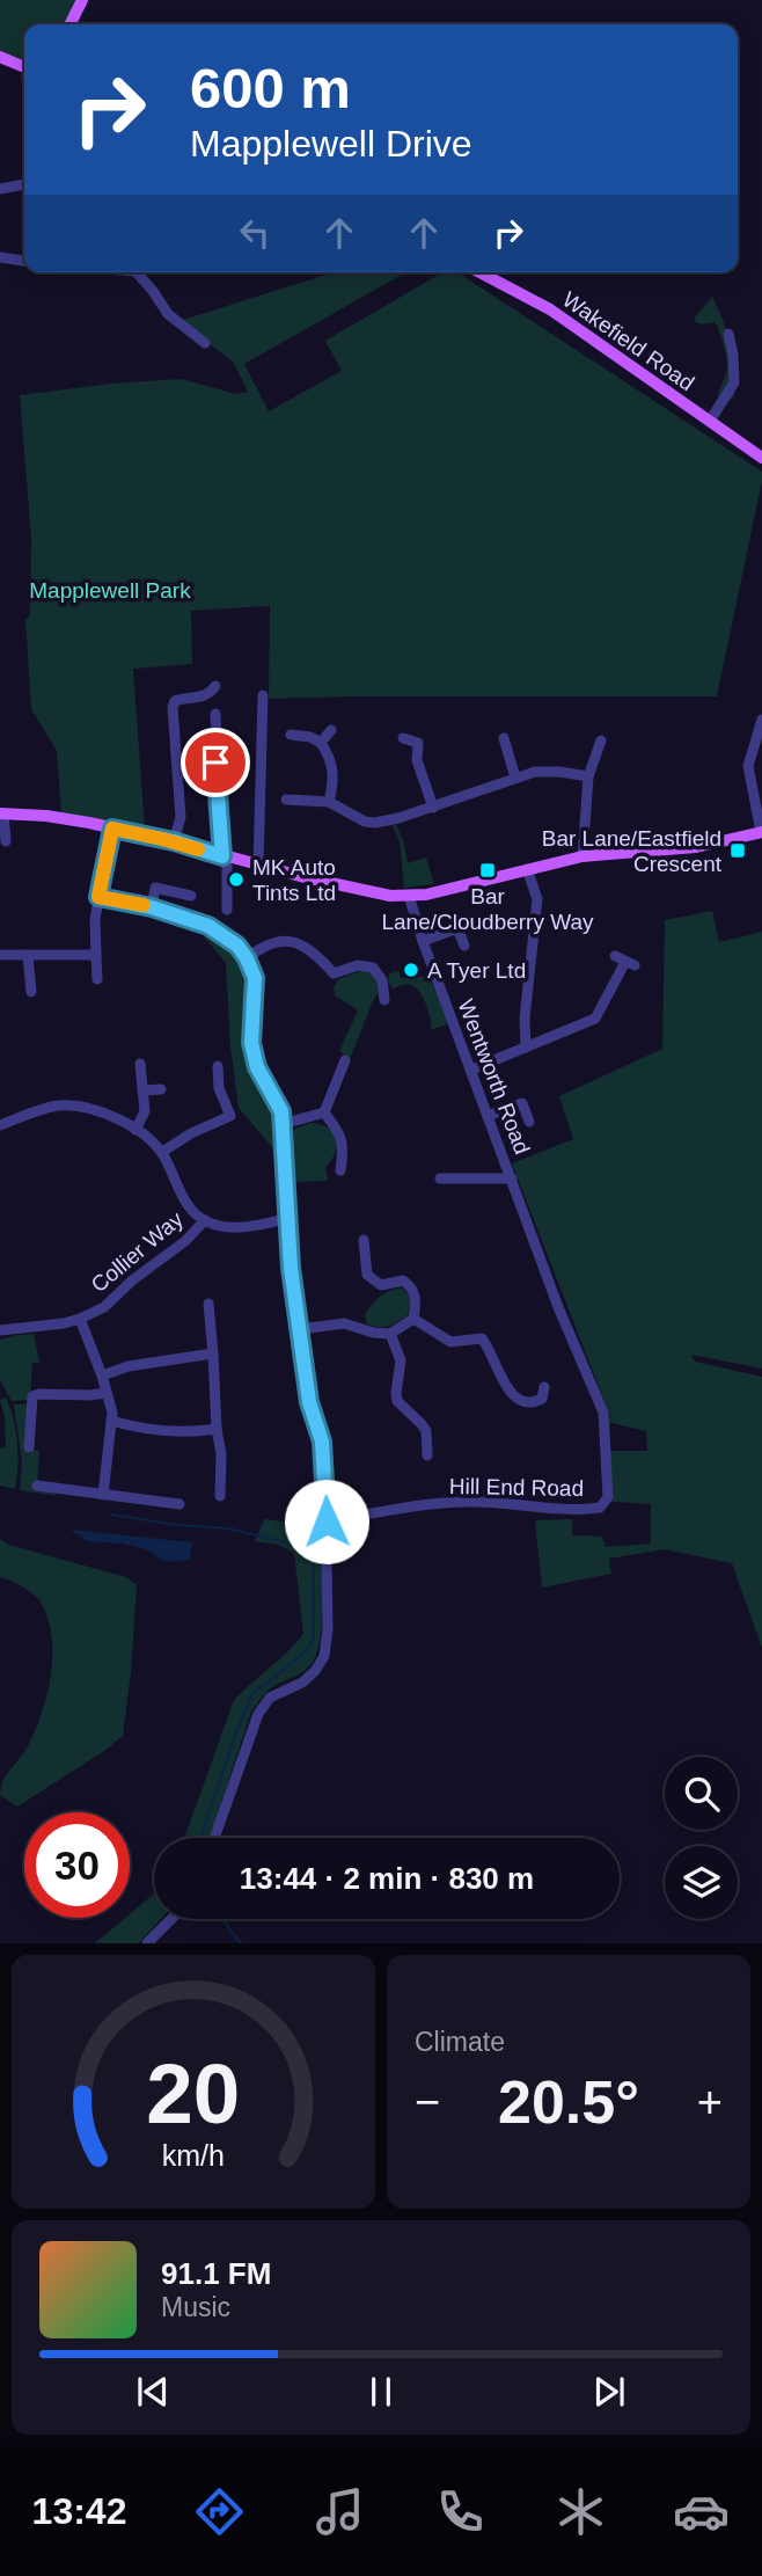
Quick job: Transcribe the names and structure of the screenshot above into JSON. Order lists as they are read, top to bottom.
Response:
{
  "streets": {
    "main road": ["Wakefield Road"],
    "street": ["Wentworth Road", "Collier Way", "Hill End Road"]
  },
  "crossings": [
    ["Wentworth Road", "Hill End Road"]
  ],
  "parks": ["Mapplewell Park"],
  "places": {
    "transit": ["Bar Lane/Eastfield Crescent", "Bar Lane/Cloudberry Way"],
    "other": ["MK Auto Tints Ltd", "A Tyer Ltd"]
  },
  "page": {
    "turn": ["600 m", "Mapplewell Drive"],
    "limit": "30",
    "trip": "13:44 · 2 min · 830 m",
    "tile": "Climate",
    "heat": ["−", "20.5°", "+"],
    "song": ["91.1 FM", "Music"],
    "tabs": "13:42",
    "gauge": ["20", "km/h"]
  }
}
